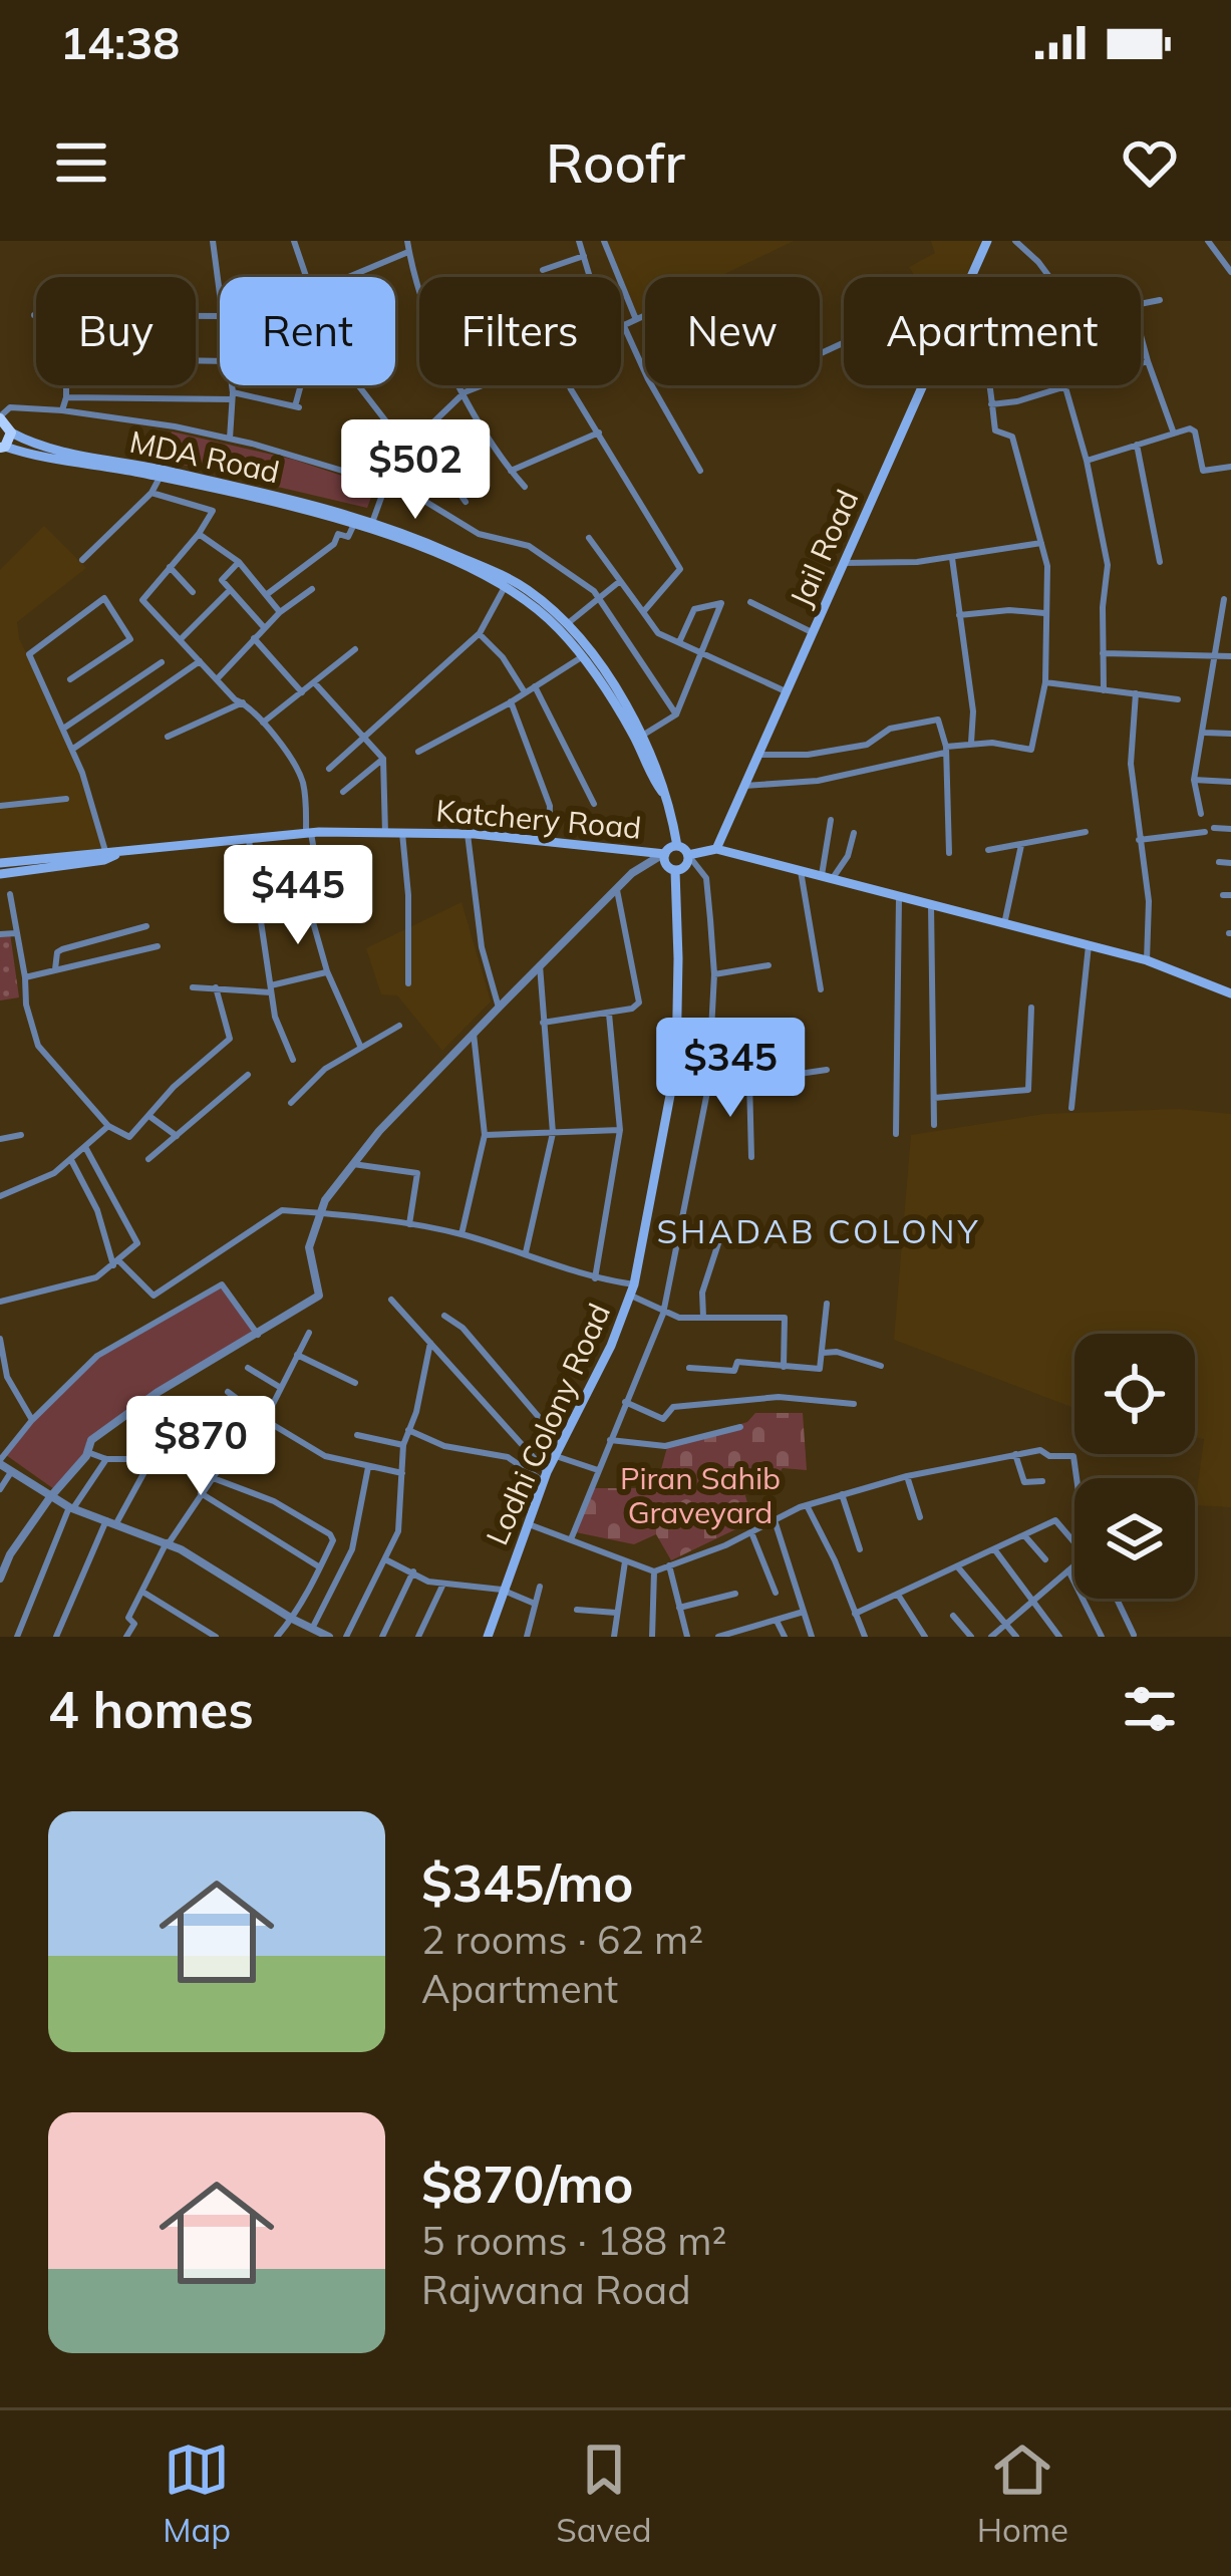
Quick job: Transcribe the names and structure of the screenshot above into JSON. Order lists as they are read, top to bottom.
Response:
{
  "streets": {
    "main road": [
      "MDA Road",
      "Jail Road",
      "Katchery Road",
      "Lodhi Colony Road"
    ]
  },
  "crossings": [
    ["MDA Road", "Katchery Road"],
    ["MDA Road", "Lodhi Colony Road"],
    ["Katchery Road", "Lodhi Colony Road"]
  ],
  "districts": ["SHADAB COLONY"],
  "parks": ["Piran Sahib Graveyard"],
  "page": {
    "status": "14:38",
    "header": "Roofr",
    "chip": [
      "Buy",
      "Rent",
      "Filters",
      "New",
      "Apartment"
    ],
    "price": [
      "$502",
      "$445",
      "$345",
      "$870"
    ],
    "heading": "4 homes",
    "list": [
      {
        "name": "$345/mo",
        "note": "2 rooms · 62 m² · Apartment"
      },
      {
        "name": "$870/mo",
        "note": "5 rooms · 188 m² · Rajwana Road"
      }
    ],
    "tabs": ["Map", "Saved", "Home"]
  }
}
